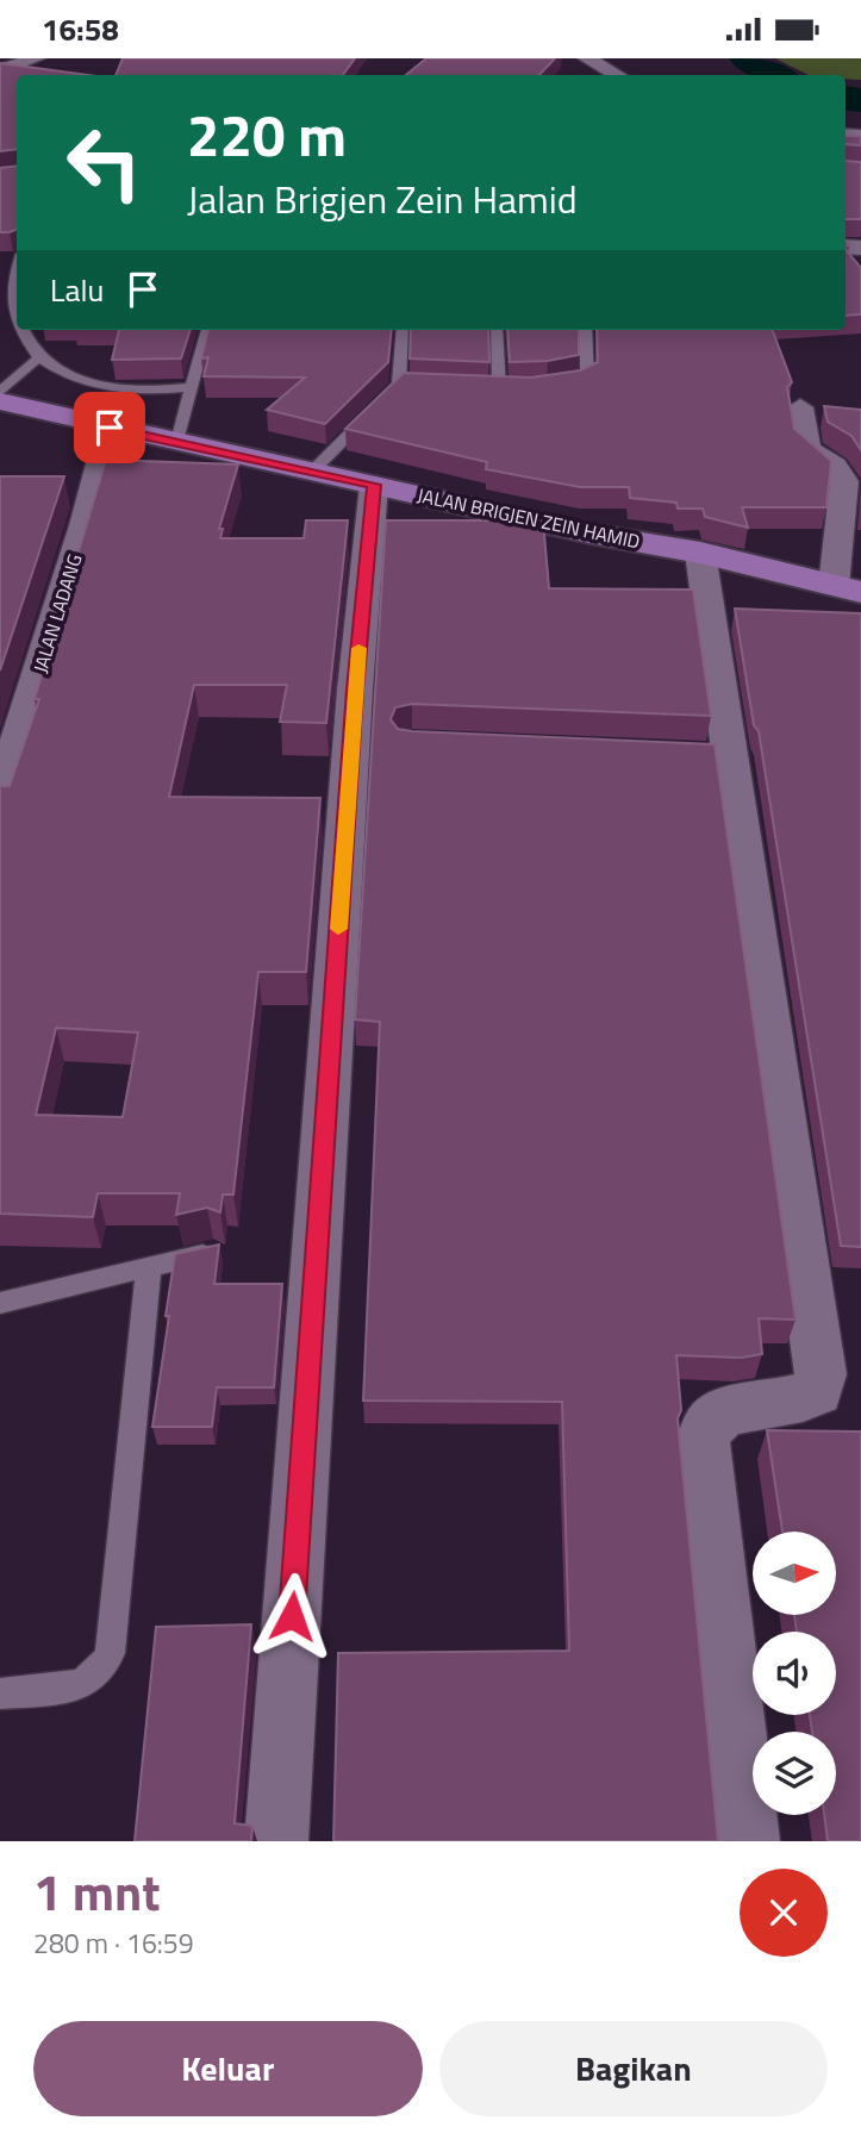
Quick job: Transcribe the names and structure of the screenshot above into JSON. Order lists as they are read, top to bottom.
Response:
{
  "streets": {
    "main road": ["JALAN BRIGJEN ZEIN HAMID"],
    "street": ["JALAN LADANG"]
  },
  "crossings": [
    ["JALAN BRIGJEN ZEIN HAMID", "JALAN LADANG"]
  ],
  "north": "right",
  "page": {
    "status": "16:58",
    "turn": ["220 m", "Jalan Brigjen Zein Hamid"],
    "then": "Lalu",
    "heading": ["1 mnt", "280 m · 16:59"],
    "buttons": ["Keluar", "Bagikan"]
  }
}
